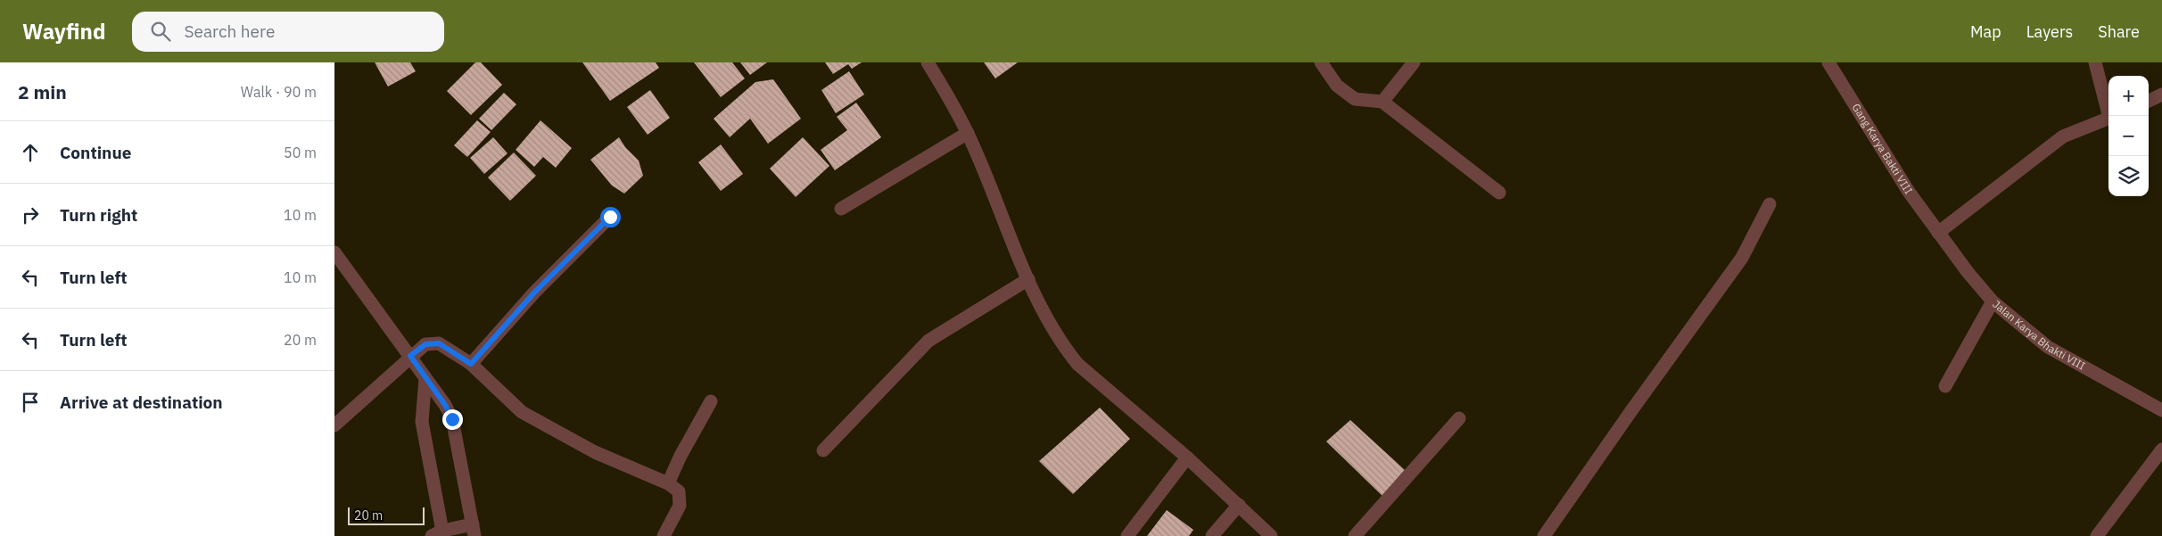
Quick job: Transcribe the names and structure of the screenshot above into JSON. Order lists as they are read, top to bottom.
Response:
{
  "streets": {
    "street": ["Gang Karya Bakti VIII", "Jalan Karya Bhakti VIII"]
  },
  "crossings": [
    ["Gang Karya Bakti VIII", "Jalan Karya Bhakti VIII"]
  ],
  "scale_bar": "20 m",
  "page": {
    "header": "Wayfind",
    "search": "Search here",
    "nav": ["Map", "Layers", "Share"],
    "heading": ["2 min", "Walk · 90 m"],
    "map_buttons": ["+", "−"],
    "list": [
      ["Continue", "50 m"],
      ["Turn right", "10 m"],
      ["Turn left", "10 m"],
      ["Turn left", "20 m"],
      "Arrive at destination"
    ],
    "scale": "20 m"
  }
}
